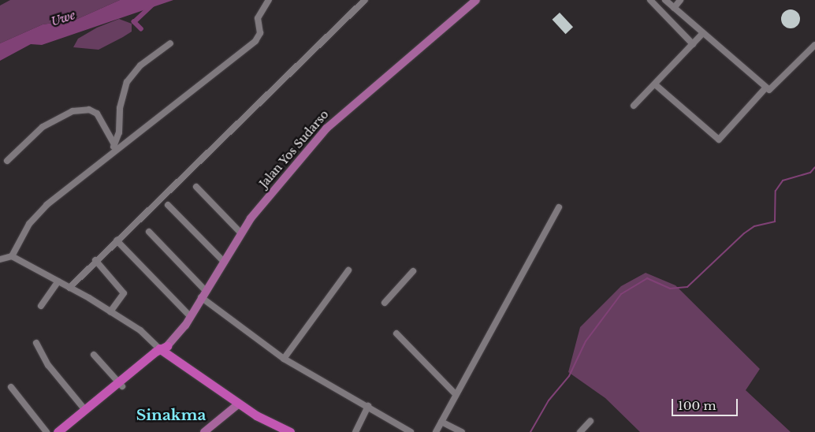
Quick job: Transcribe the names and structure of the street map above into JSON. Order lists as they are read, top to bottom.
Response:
{
  "streets": {
    "highway": ["Jalan Yos Sudarso"]
  },
  "districts": ["Sinakma"],
  "water": ["Uwe"],
  "scale_bar": "100 m"
}
